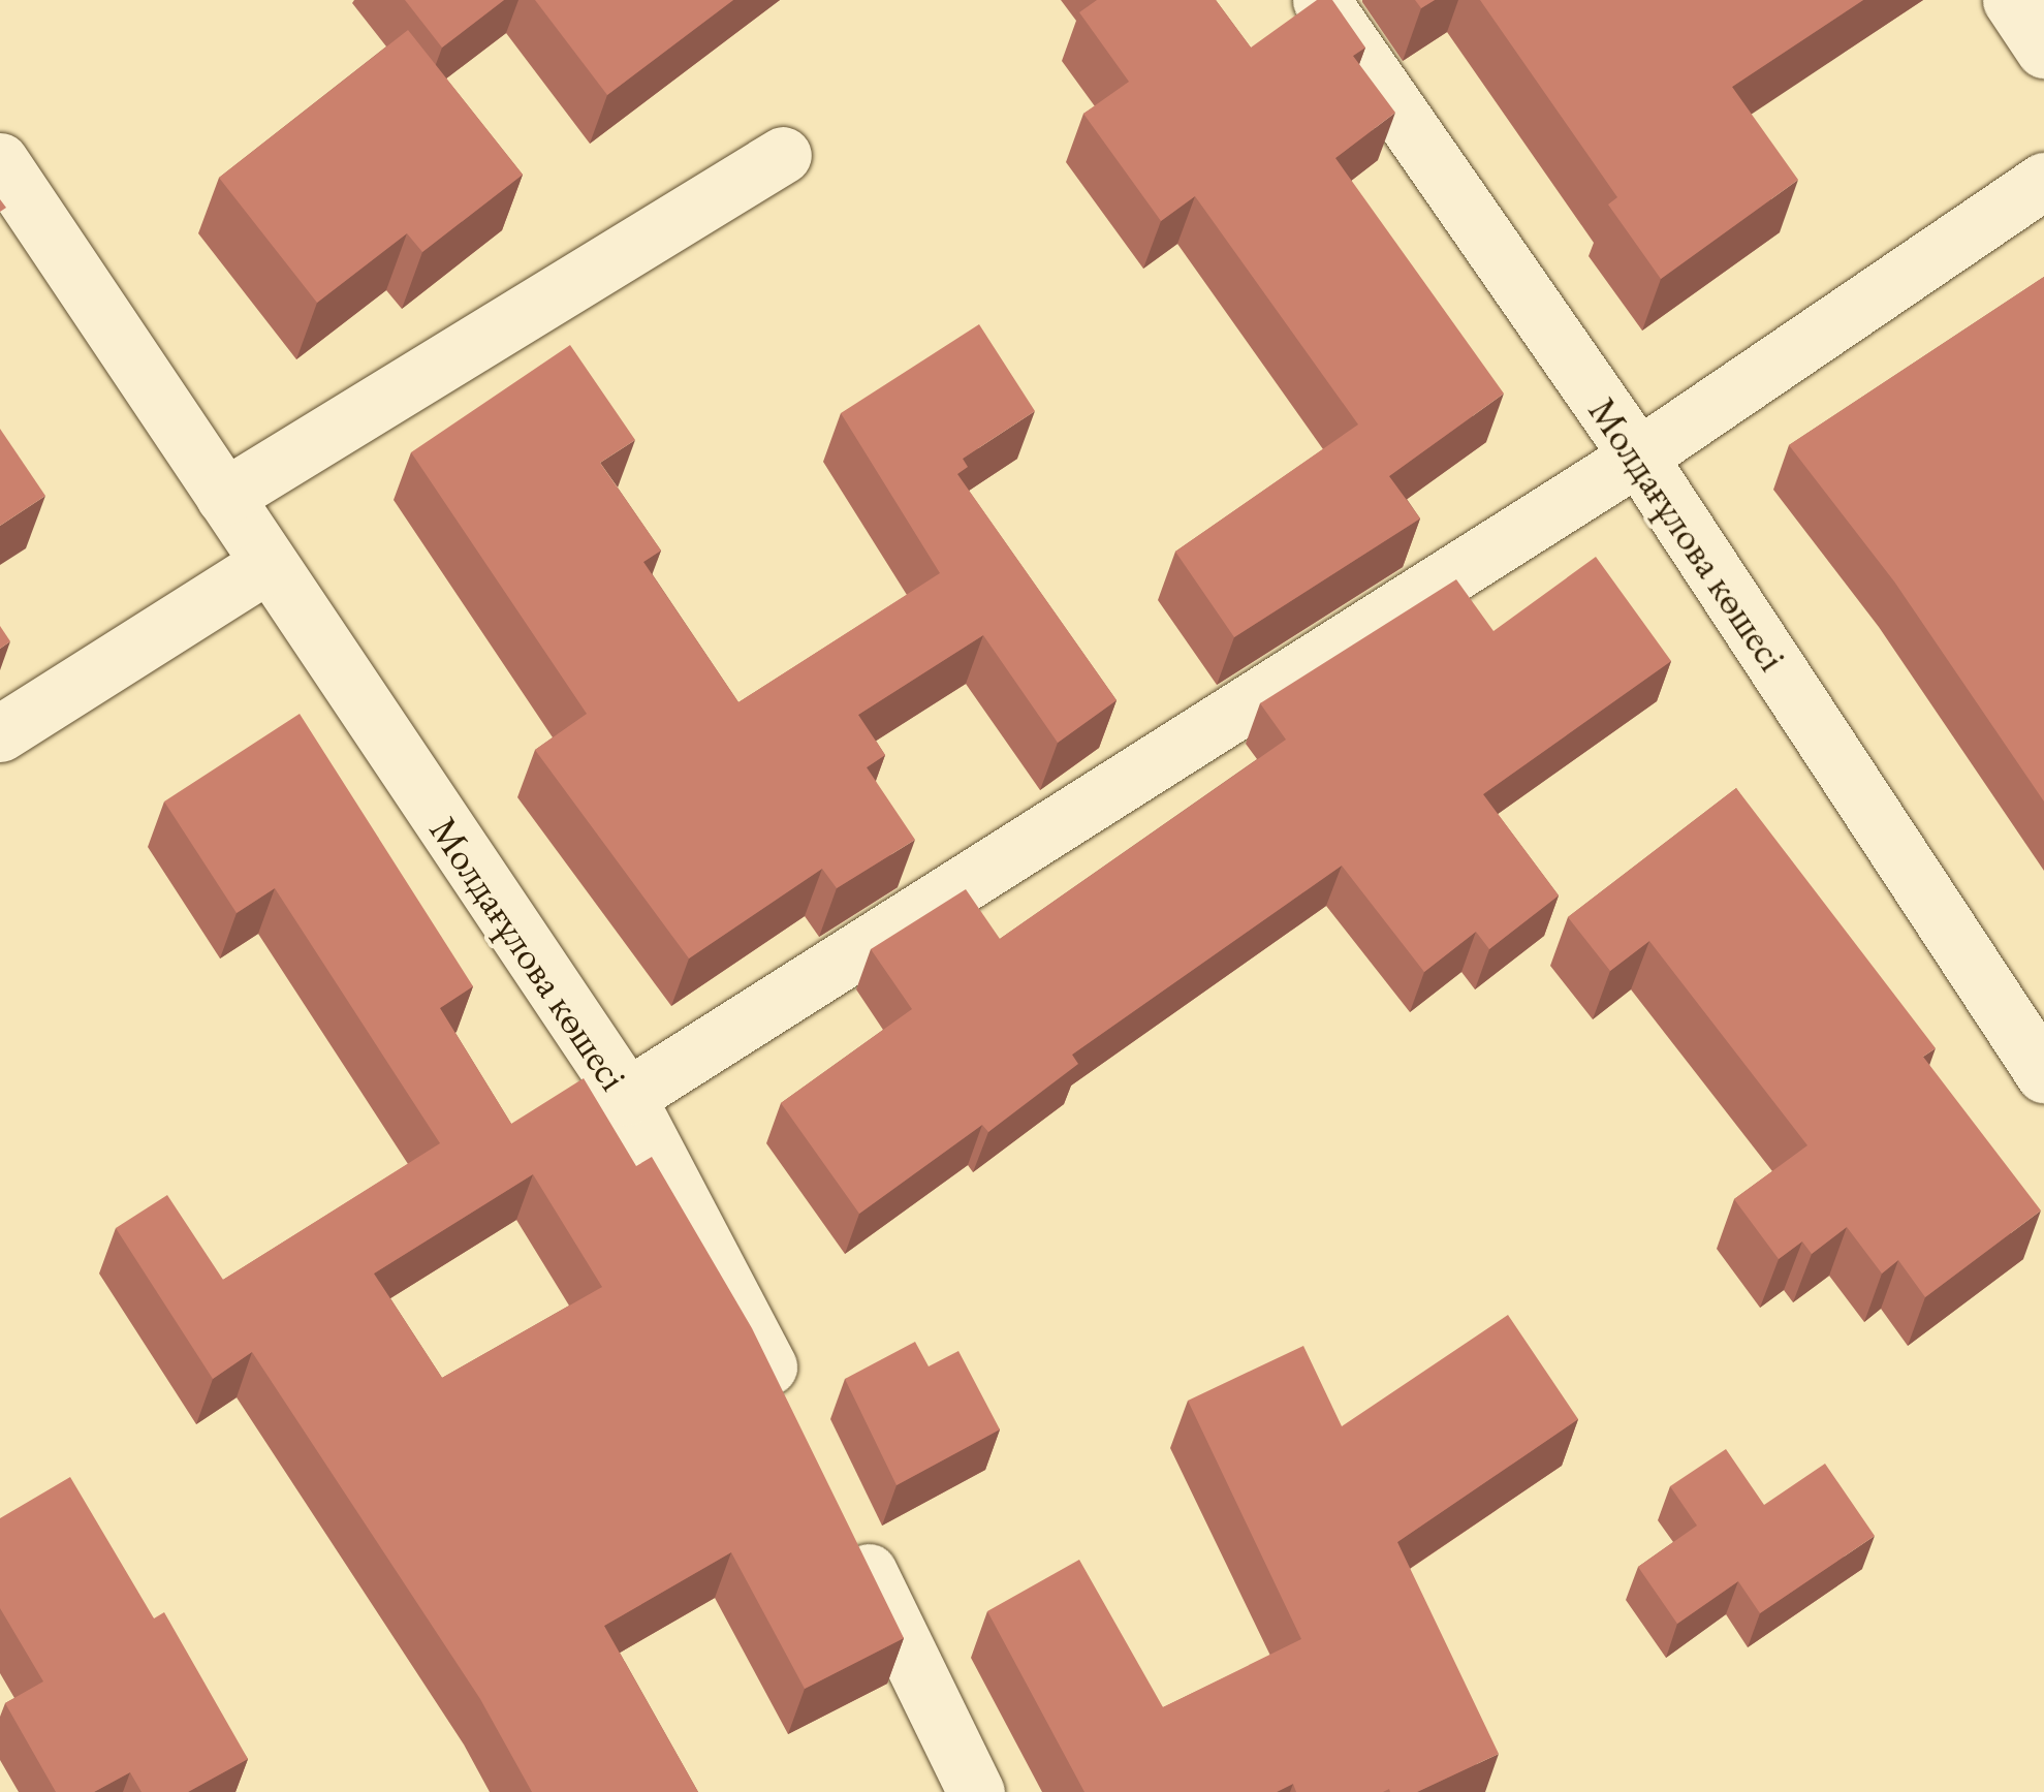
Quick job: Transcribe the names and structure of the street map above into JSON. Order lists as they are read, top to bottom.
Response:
{
  "streets": {
    "street": ["Молдағұлова көшесі"]
  }
}
